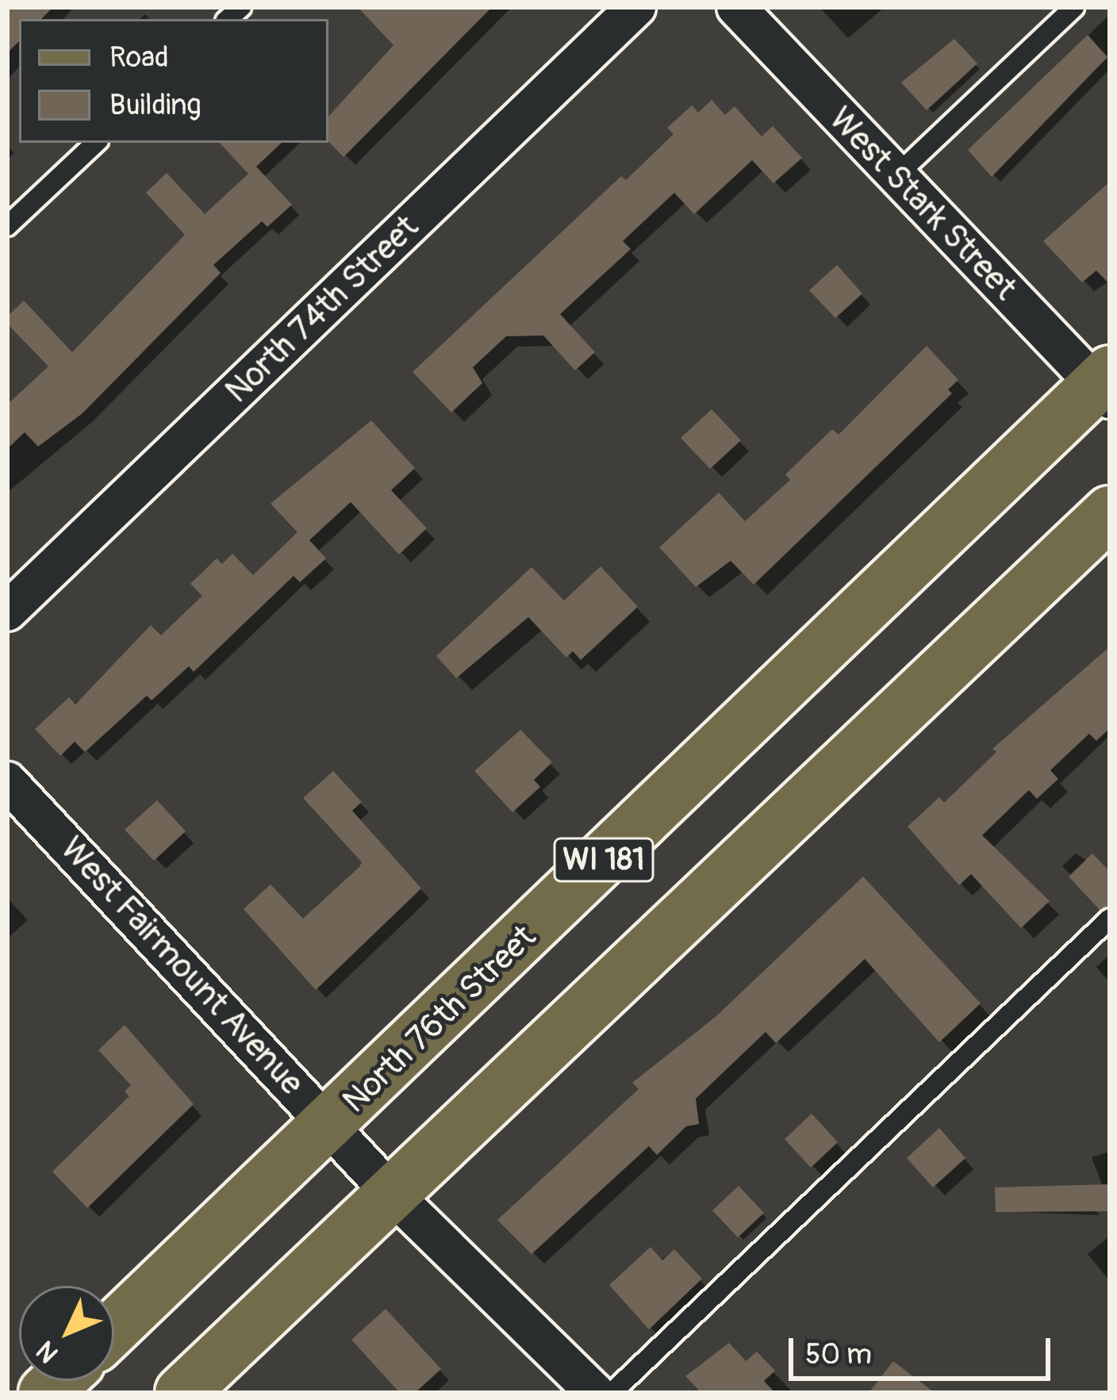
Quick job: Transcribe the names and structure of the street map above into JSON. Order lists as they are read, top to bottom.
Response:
{
  "streets": {
    "main road": ["WI 181", "North 76th Street"],
    "street": ["West Stark Street", "North 74th Street", "West Fairmount Avenue"]
  },
  "crossings": [
    ["West Stark Street", "North 76th Street"],
    ["WI 181", "West Fairmount Avenue"],
    ["West Fairmount Avenue", "North 76th Street"]
  ],
  "legend": ["Road", "Building"],
  "scale_bar": "50 m",
  "north": "bottom left"
}
